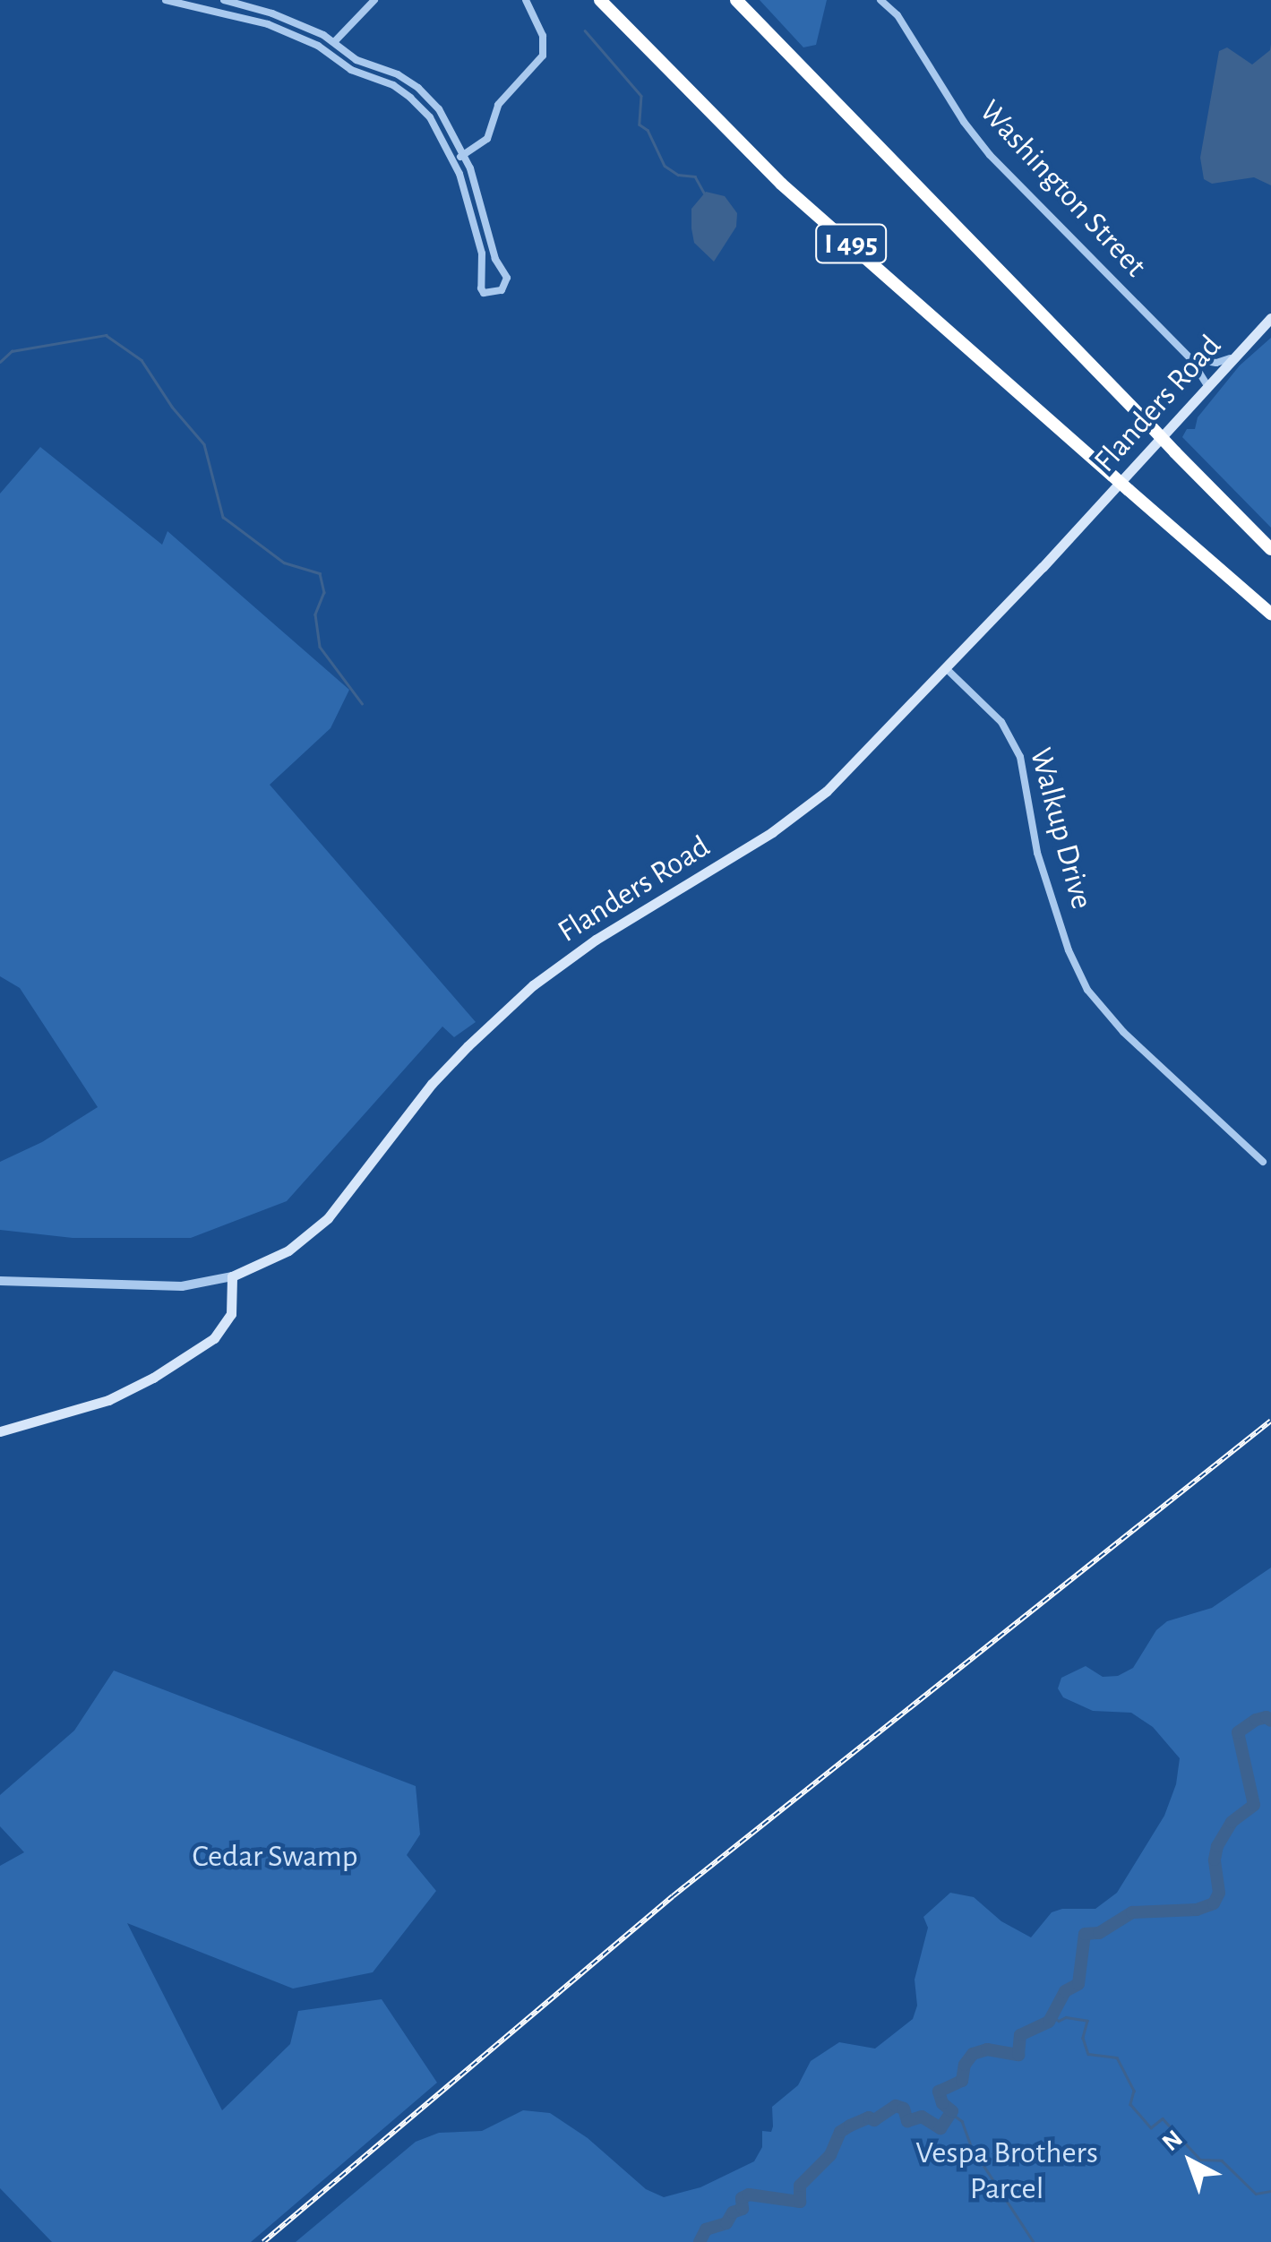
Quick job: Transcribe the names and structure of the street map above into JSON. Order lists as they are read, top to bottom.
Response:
{
  "streets": {
    "highway": ["I 495"],
    "main road": ["Flanders Road"],
    "street": ["Washington Street", "Walkup Drive"]
  },
  "crossings": [
    ["Washington Street", "Flanders Road"],
    ["Flanders Road", "Walkup Drive"]
  ],
  "parks": ["Cedar Swamp", "Vespa Brothers Parcel"],
  "north": "top left"
}
